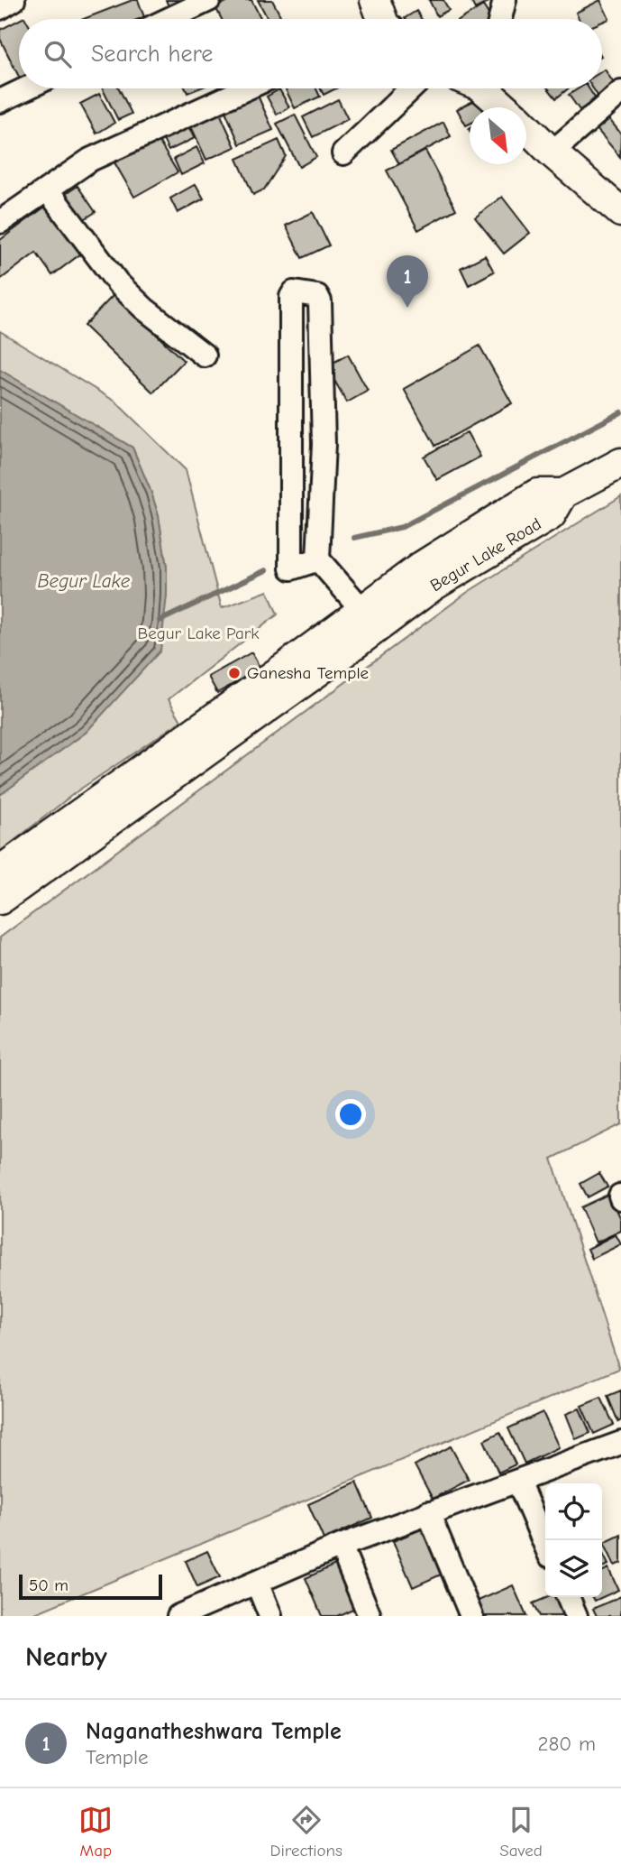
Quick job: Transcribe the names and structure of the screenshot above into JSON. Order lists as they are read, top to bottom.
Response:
{
  "streets": {
    "main road": ["Begur Lake Road"]
  },
  "water": ["Begur Lake"],
  "parks": ["Begur Lake Park"],
  "places": ["Ganesha Temple"],
  "scale_bar": "50 m",
  "north": "bottom right",
  "page": {
    "search": "Search here",
    "pins": "1",
    "scale": "50 m",
    "heading": "Nearby",
    "list": [
      {
        "mark": "1",
        "name": "Naganatheshwara Temple",
        "note": "Temple",
        "value": "280 m"
      }
    ],
    "nav": ["Map", "Directions", "Saved"]
  }
}
